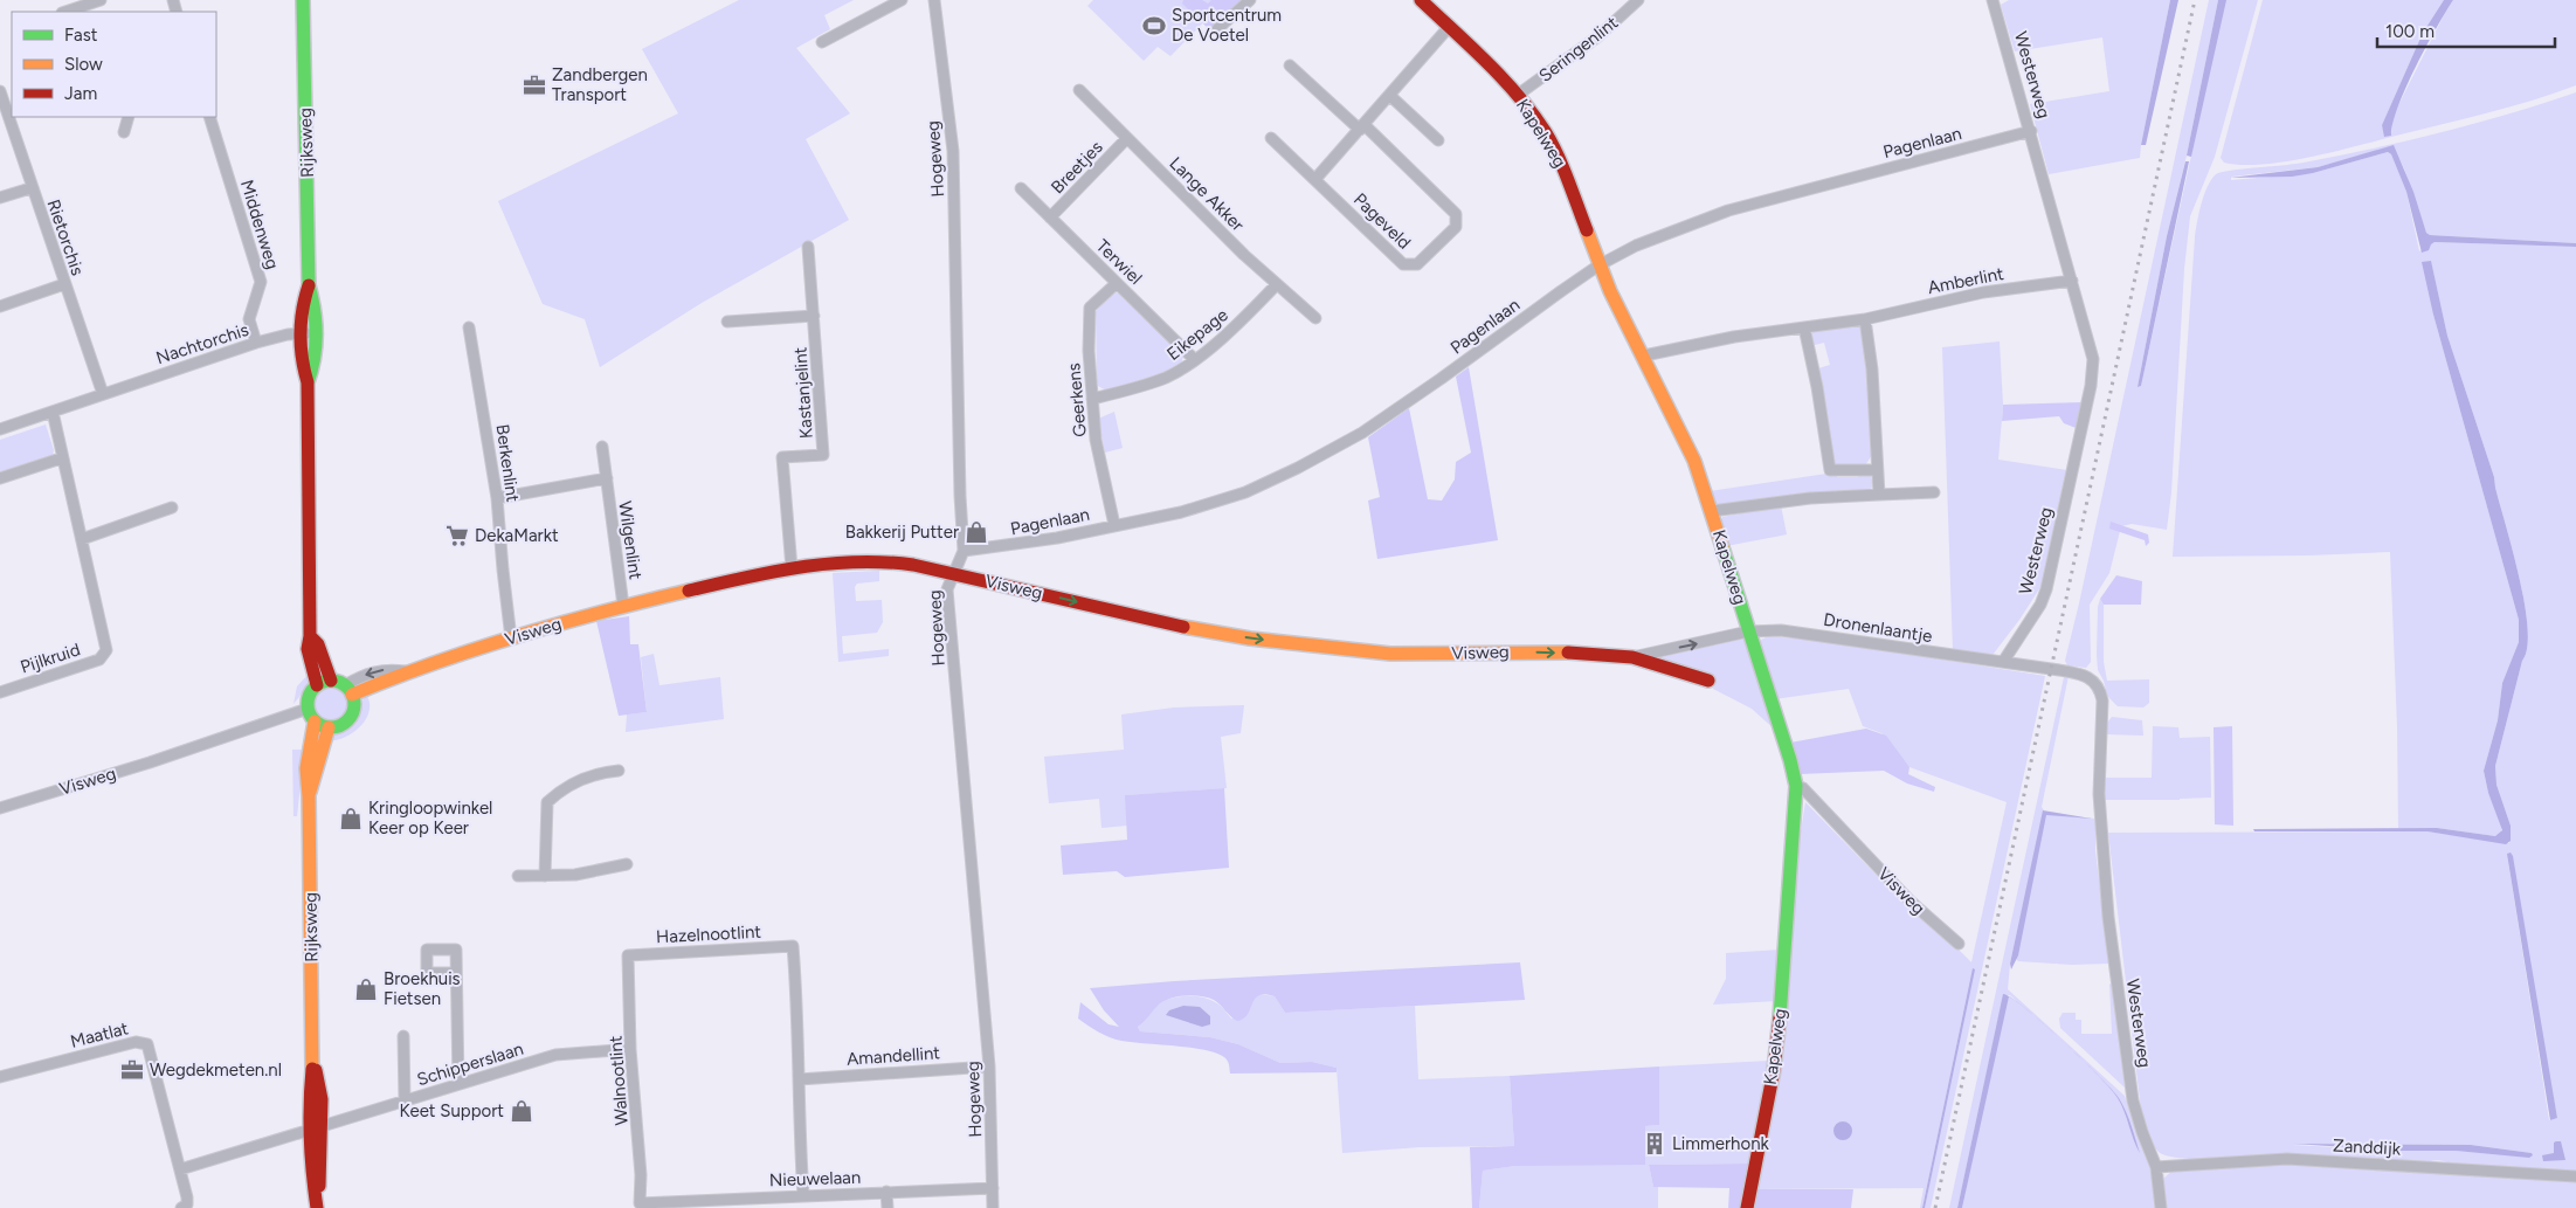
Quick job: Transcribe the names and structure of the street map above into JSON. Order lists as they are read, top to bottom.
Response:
{
  "streets": {
    "street": [
      "Seringenlint",
      "Westerweg",
      "Kapelweg",
      "Rijksweg",
      "Pagenlaan",
      "Hogeweg",
      "Breetjes",
      "Lange Akker",
      "Pageveld",
      "Middenweg",
      "Rietorchis",
      "Terwiel",
      "Amberlint",
      "Eikepage",
      "Nachtorchis",
      "Kastanjelint",
      "Geerkens",
      "Berkenlint",
      "Wilgenlint",
      "Visweg",
      "Dronenlaantje",
      "Pijlkruid",
      "Hazelnootlint",
      "Maatlat",
      "Amandellint",
      "Schipperslaan",
      "Walnootlint",
      "Zanddijk",
      "Nieuwelaan"
    ]
  },
  "crossings": [
    ["Seringenlint", "Kapelweg"],
    ["Westerweg", "Pagenlaan"],
    ["Westerweg", "Amberlint"],
    ["Westerweg", "Dronenlaantje"],
    ["Westerweg", "Zanddijk"],
    ["Kapelweg", "Pagenlaan"],
    ["Kapelweg", "Amberlint"],
    ["Kapelweg", "Visweg"],
    ["Kapelweg", "Dronenlaantje"],
    ["Rijksweg", "Nachtorchis"],
    ["Rijksweg", "Visweg"],
    ["Rijksweg", "Schipperslaan"],
    ["Pagenlaan", "Hogeweg"],
    ["Pagenlaan", "Geerkens"],
    ["Hogeweg", "Visweg"],
    ["Hogeweg", "Amandellint"],
    ["Hogeweg", "Nieuwelaan"],
    ["Breetjes", "Lange Akker"],
    ["Breetjes", "Terwiel"],
    ["Lange Akker", "Eikepage"],
    ["Middenweg", "Nachtorchis"],
    ["Rietorchis", "Nachtorchis"],
    ["Terwiel", "Eikepage"],
    ["Terwiel", "Geerkens"],
    ["Eikepage", "Geerkens"],
    ["Kastanjelint", "Visweg"],
    ["Berkenlint", "Wilgenlint"],
    ["Berkenlint", "Visweg"],
    ["Wilgenlint", "Visweg"],
    ["Visweg", "Dronenlaantje"],
    ["Hazelnootlint", "Amandellint"],
    ["Hazelnootlint", "Walnootlint"],
    ["Schipperslaan", "Walnootlint"],
    ["Walnootlint", "Nieuwelaan"]
  ],
  "one_way": ["Visweg"],
  "places": {
    "sports": ["Sportcentrum De Voetel"],
    "office": ["Zandbergen Transport", "Wegdekmeten.nl"],
    "shop": [
      "Bakkerij Putter",
      "Kringloopwinkel Keer op Keer",
      "Broekhuis Fietsen",
      "Keet Support"
    ],
    "supermarket": ["DekaMarkt"],
    "building": ["Limmerhonk"]
  },
  "legend": ["Fast", "Slow", "Jam"],
  "scale_bar": "100 m"
}
